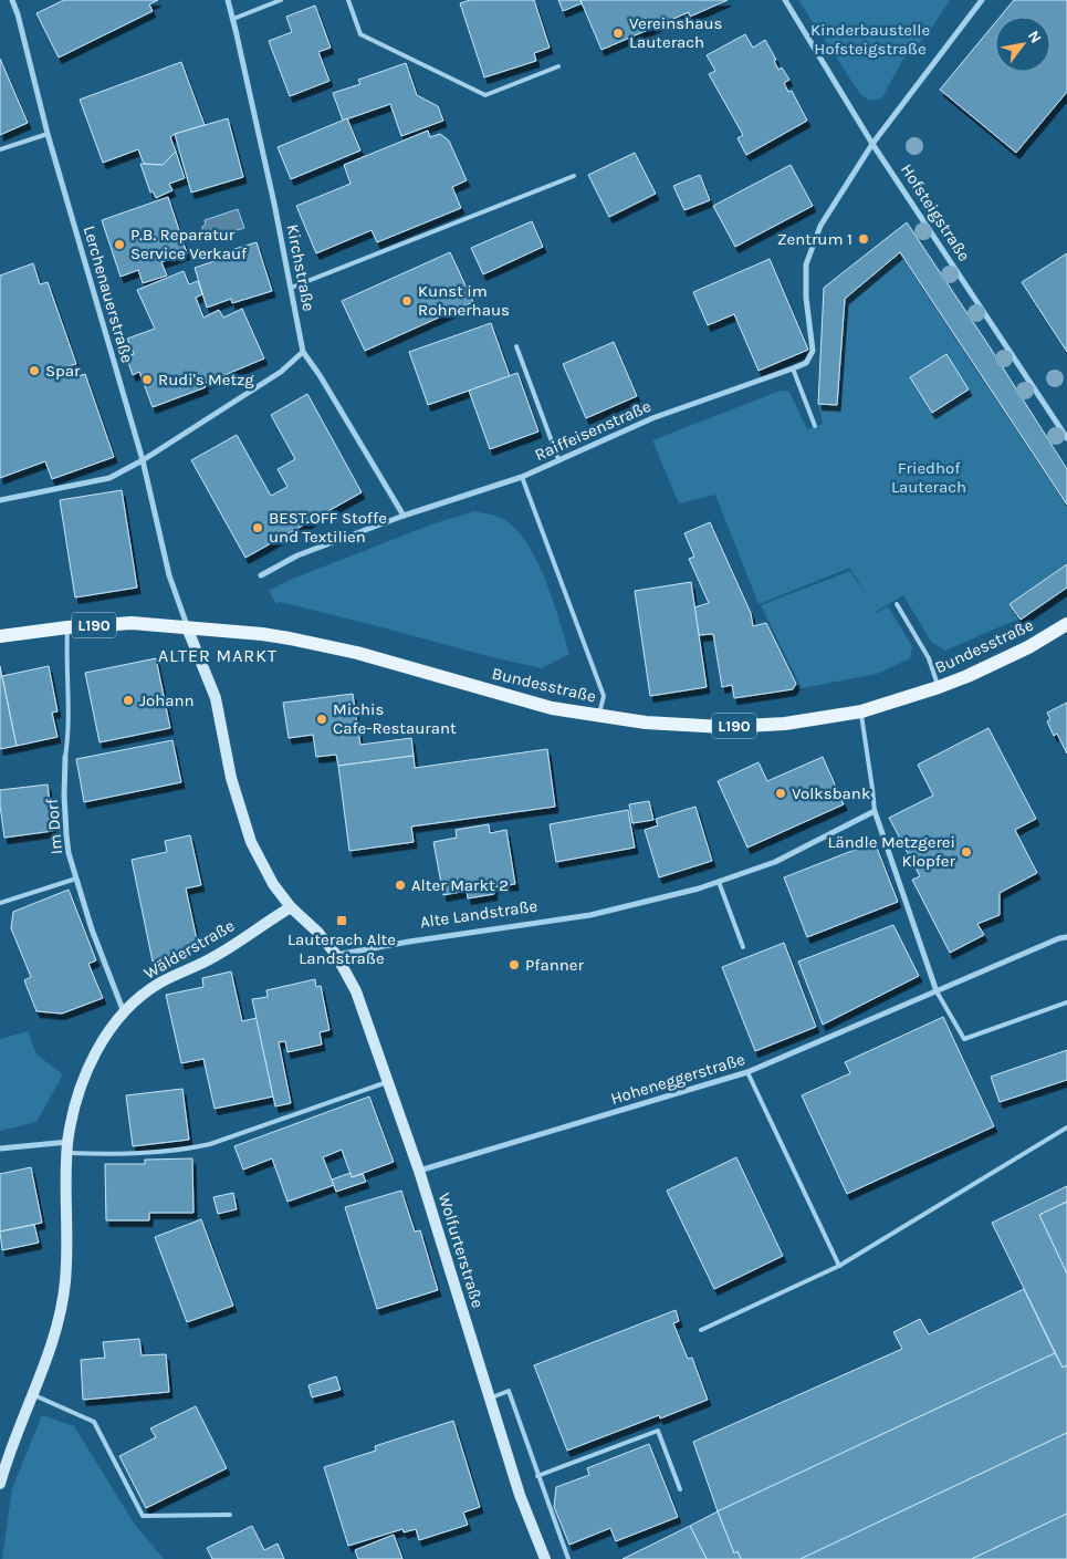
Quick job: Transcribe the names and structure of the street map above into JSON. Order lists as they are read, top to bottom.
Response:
{
  "streets": {
    "main road": [
      "L190",
      "Bundesstraße",
      "Wälderstraße",
      "Wolfurterstraße"
    ],
    "street": [
      "Hofsteigstraße",
      "Kirchstraße",
      "Lerchenauerstraße",
      "Raiffeisenstraße",
      "Im Dorf",
      "Alte Landstraße",
      "Hoheneggerstraße"
    ]
  },
  "crossings": [
    ["Lerchenauerstraße", "Bundesstraße"],
    ["Bundesstraße", "Im Dorf"],
    ["Im Dorf", "Wälderstraße"],
    ["Alte Landstraße", "Wolfurterstraße"],
    ["Hoheneggerstraße", "Wolfurterstraße"]
  ],
  "districts": ["ALTER MARKT"],
  "parks": ["Kinderbaustelle Hofsteigstraße", "Friedhof Lauterach"],
  "places": {
    "other": [
      "Vereinshaus Lauterach",
      "Zentrum 1",
      "P.B. Reparatur Service Verkauf",
      "Kunst im Rohnerhaus",
      "Spar",
      "Rudi's Metzg",
      "BEST.OFF Stoffe und Textilien",
      "Johann",
      "Michis Cafe-Restaurant",
      "Volksbank",
      "Ländle Metzgerei Klopfer",
      "Alter Markt 2",
      "Pfanner"
    ],
    "transit": ["Lauterach Alte Landstraße"]
  },
  "north": "top right"
}
